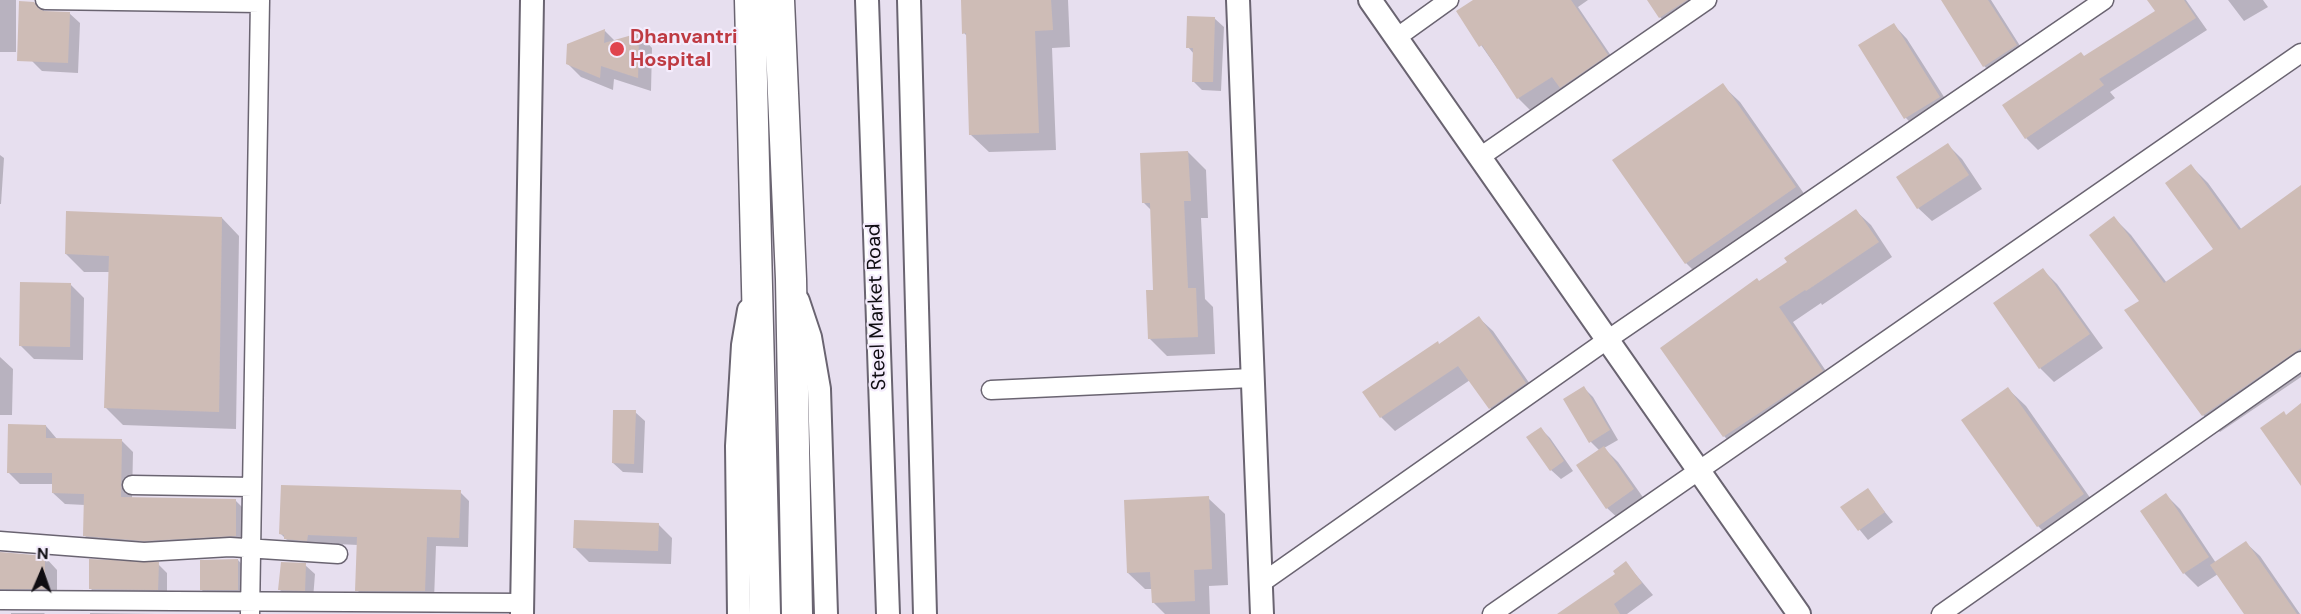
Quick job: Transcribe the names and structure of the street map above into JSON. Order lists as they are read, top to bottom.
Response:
{
  "streets": {
    "street": ["Steel Market Road"]
  },
  "places": ["Dhanvantri Hospital"],
  "north": "top"
}
